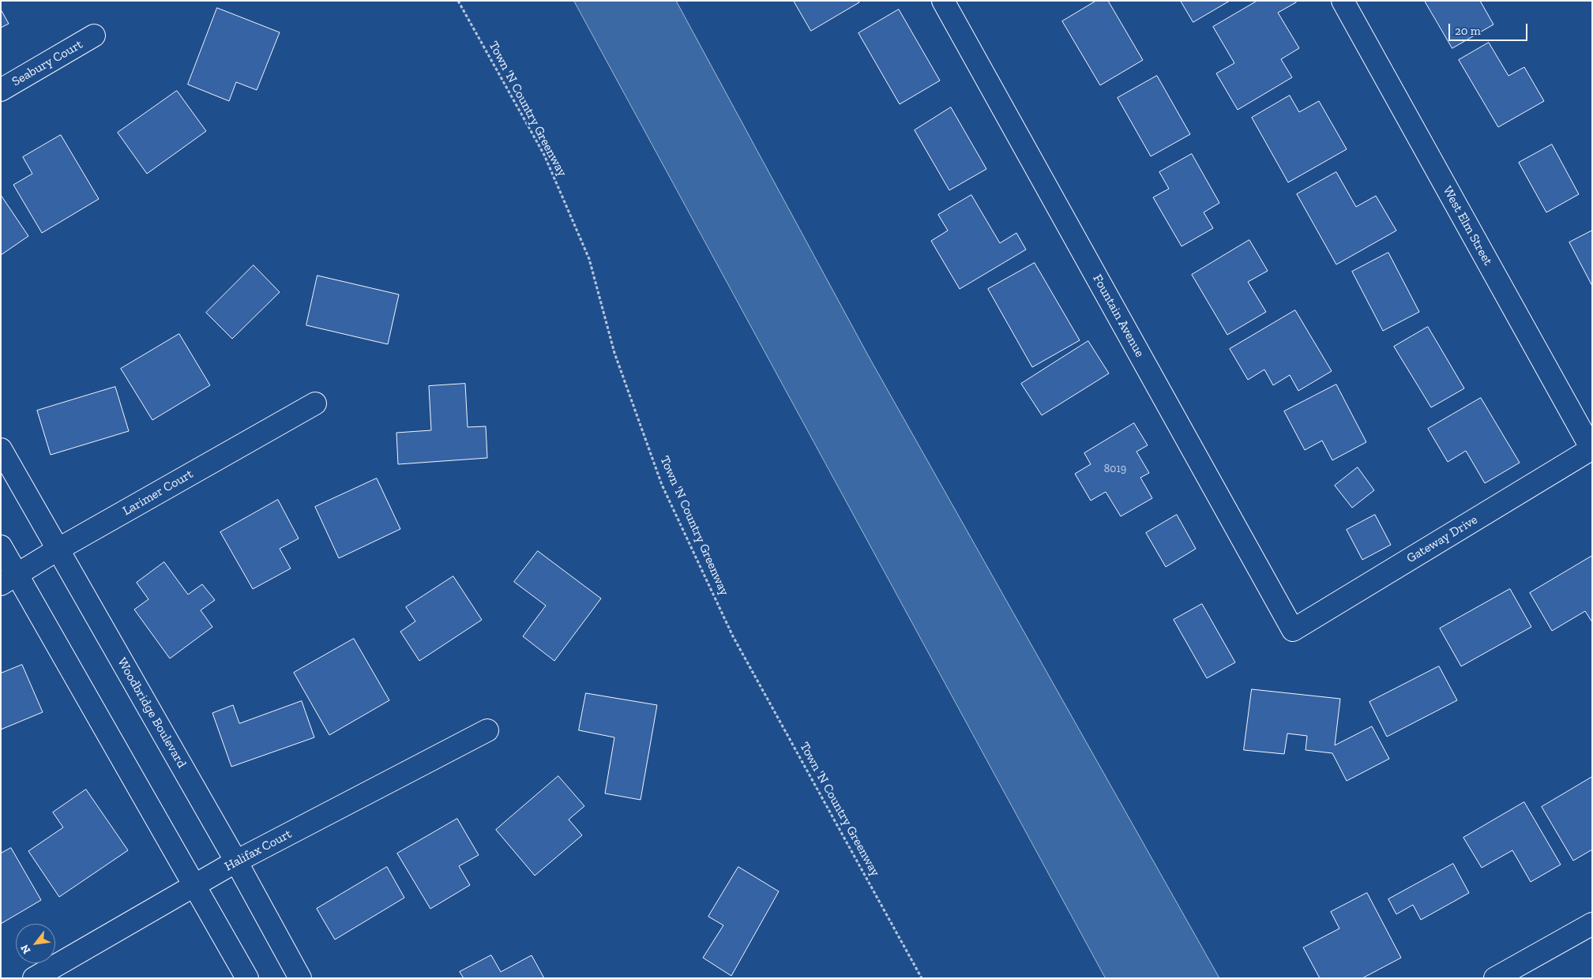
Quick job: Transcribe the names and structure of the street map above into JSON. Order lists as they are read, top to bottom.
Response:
{
  "streets": {
    "street": [
      "Seabury Court",
      "West Elm Street",
      "Fountain Avenue",
      "Larimer Court",
      "Gateway Drive",
      "Woodbridge Boulevard",
      "Halifax Court"
    ],
    "path": ["Town 'N Country Greenway"]
  },
  "crossings": [
    ["West Elm Street", "Gateway Drive"],
    ["Fountain Avenue", "Gateway Drive"],
    ["Larimer Court", "Woodbridge Boulevard"],
    ["Woodbridge Boulevard", "Halifax Court"]
  ],
  "house_numbers": ["8019"],
  "scale_bar": "20 m",
  "north": "bottom left"
}
